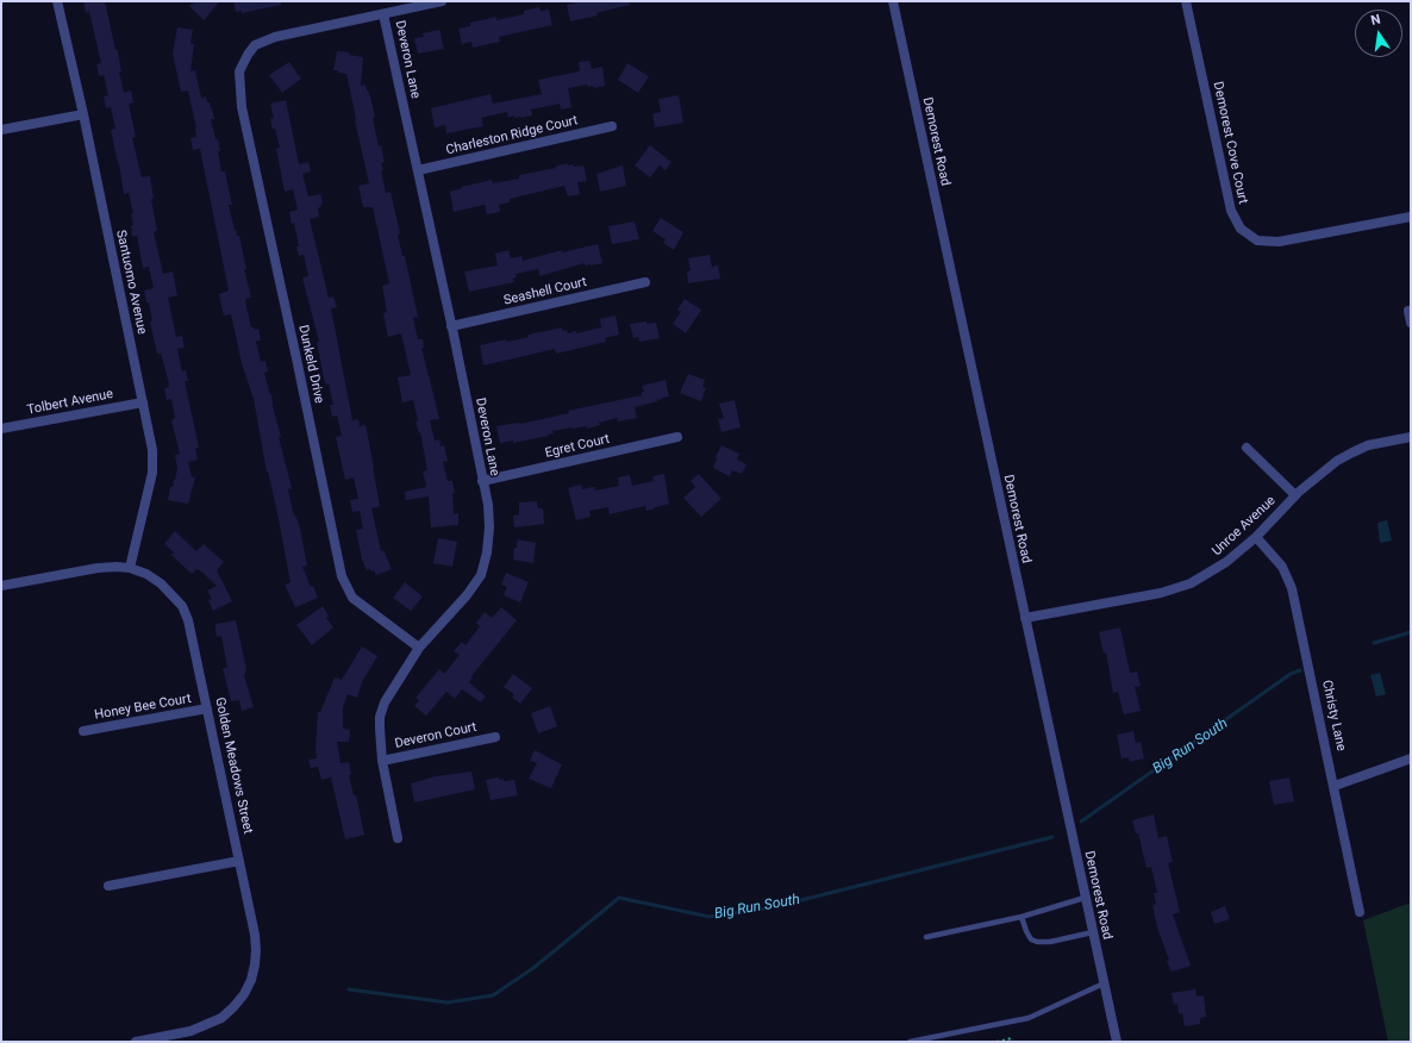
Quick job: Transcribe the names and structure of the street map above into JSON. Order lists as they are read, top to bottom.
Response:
{
  "streets": {
    "street": [
      "Deveron Lane",
      "Charleston Ridge Court",
      "Demorest Road",
      "Demorest Cove Court",
      "Santuomo Avenue",
      "Seashell Court",
      "Dunkeld Drive",
      "Tolbert Avenue",
      "Egret Court",
      "Unroe Avenue",
      "Honey Bee Court",
      "Christy Lane",
      "Deveron Court",
      "Golden Meadows Street"
    ]
  },
  "crossings": [
    ["Deveron Lane", "Charleston Ridge Court"],
    ["Deveron Lane", "Seashell Court"],
    ["Deveron Lane", "Dunkeld Drive"],
    ["Deveron Lane", "Egret Court"],
    ["Deveron Lane", "Deveron Court"],
    ["Demorest Road", "Unroe Avenue"],
    ["Santuomo Avenue", "Tolbert Avenue"],
    ["Santuomo Avenue", "Golden Meadows Street"],
    ["Unroe Avenue", "Christy Lane"],
    ["Honey Bee Court", "Golden Meadows Street"]
  ],
  "water": ["Big Run South"],
  "north": "top"
}
